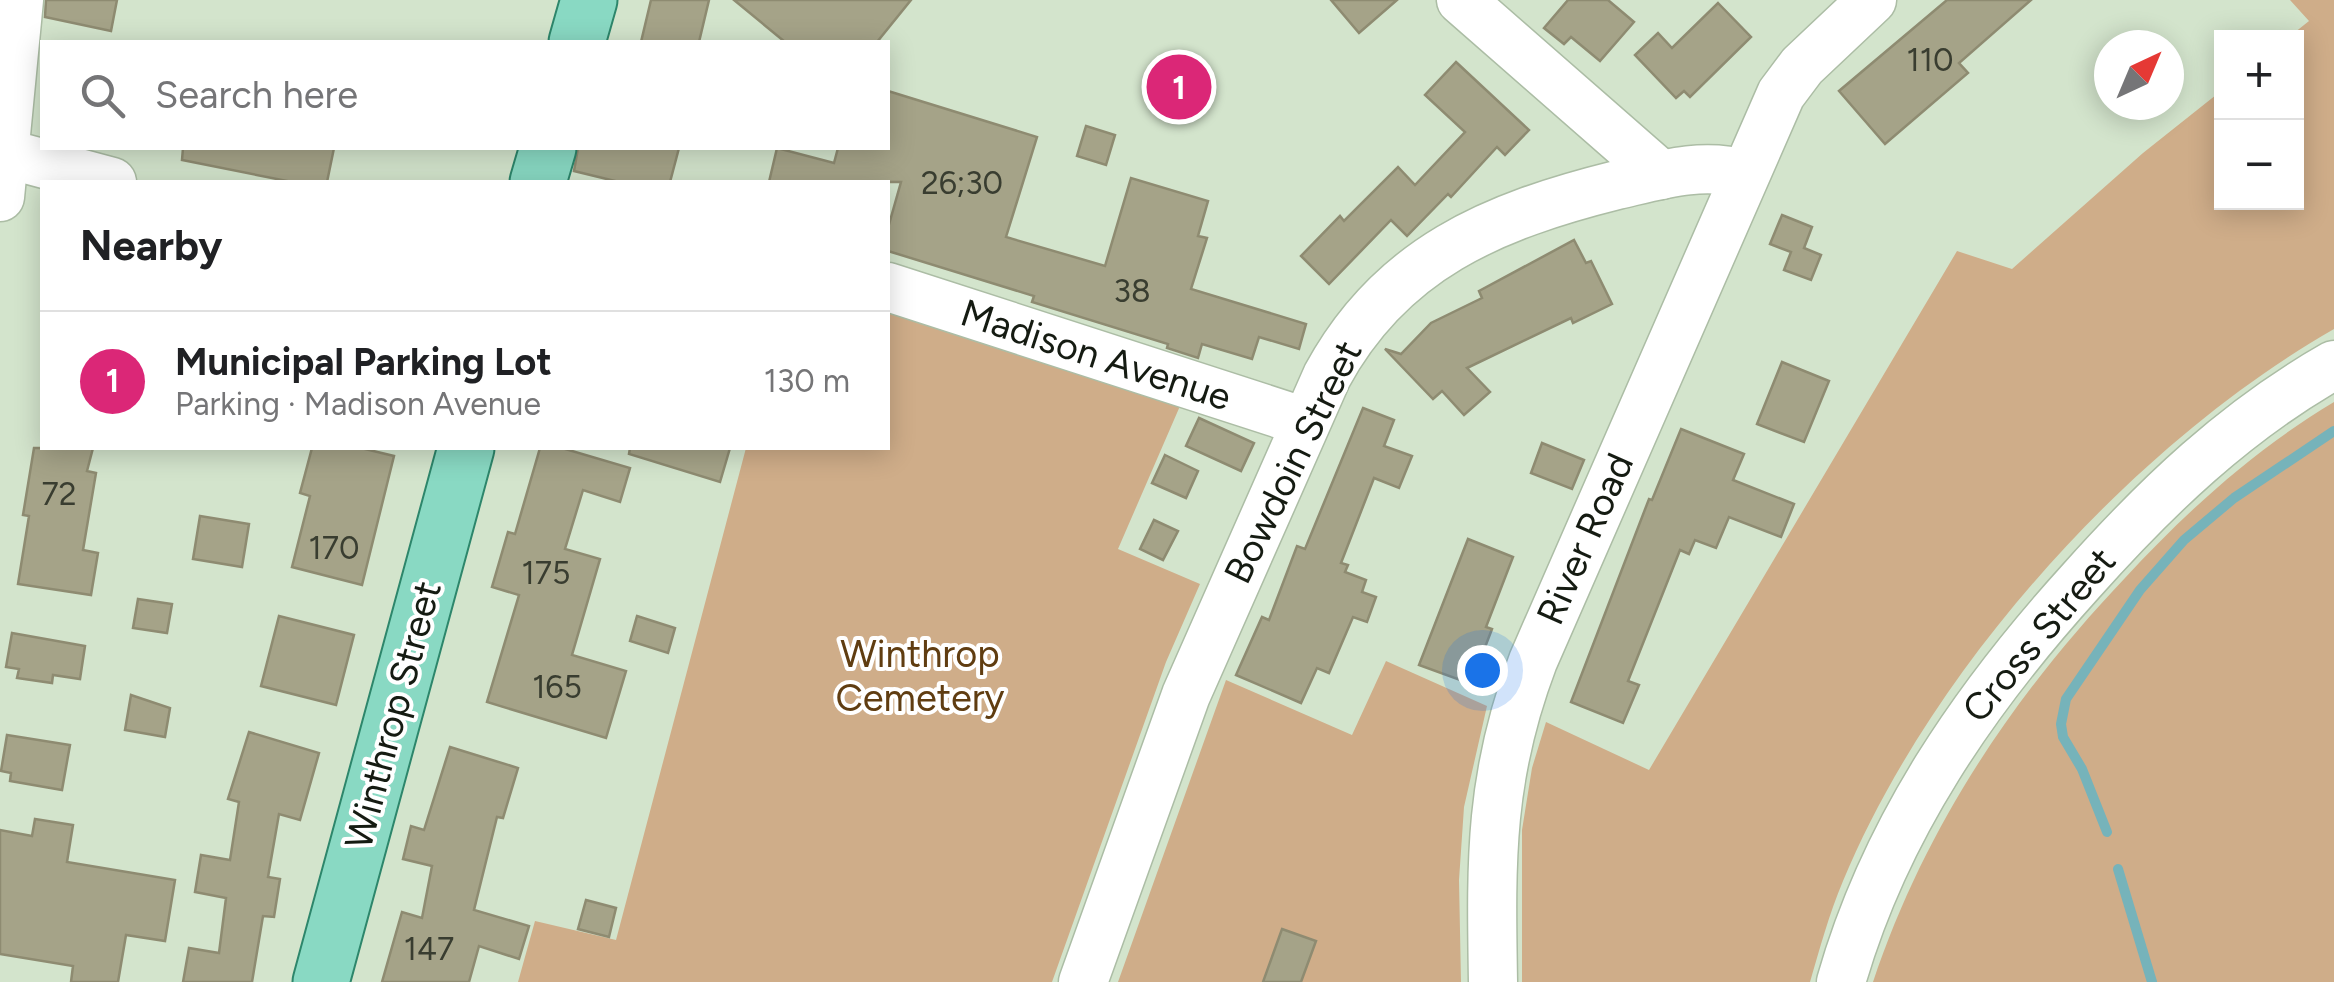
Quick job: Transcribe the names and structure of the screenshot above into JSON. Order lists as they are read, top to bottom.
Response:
{
  "streets": {
    "main road": ["Winthrop Street"],
    "street": [
      "Madison Avenue",
      "Bowdoin Street",
      "River Road",
      "Cross Street"
    ]
  },
  "crossings": [
    ["Madison Avenue", "Bowdoin Street"],
    ["Bowdoin Street", "River Road"]
  ],
  "parks": ["Winthrop Cemetery"],
  "house_numbers": [
    "110",
    "26;30",
    "38",
    "72",
    "170",
    "175",
    "165",
    "147"
  ],
  "north": "top right",
  "page": {
    "map_buttons": ["+", "−"],
    "search": "Search here",
    "pins": "1",
    "heading": "Nearby",
    "list": [
      {
        "mark": "1",
        "name": "Municipal Parking Lot",
        "note": "Parking · Madison Avenue",
        "value": "130 m"
      }
    ]
  }
}
